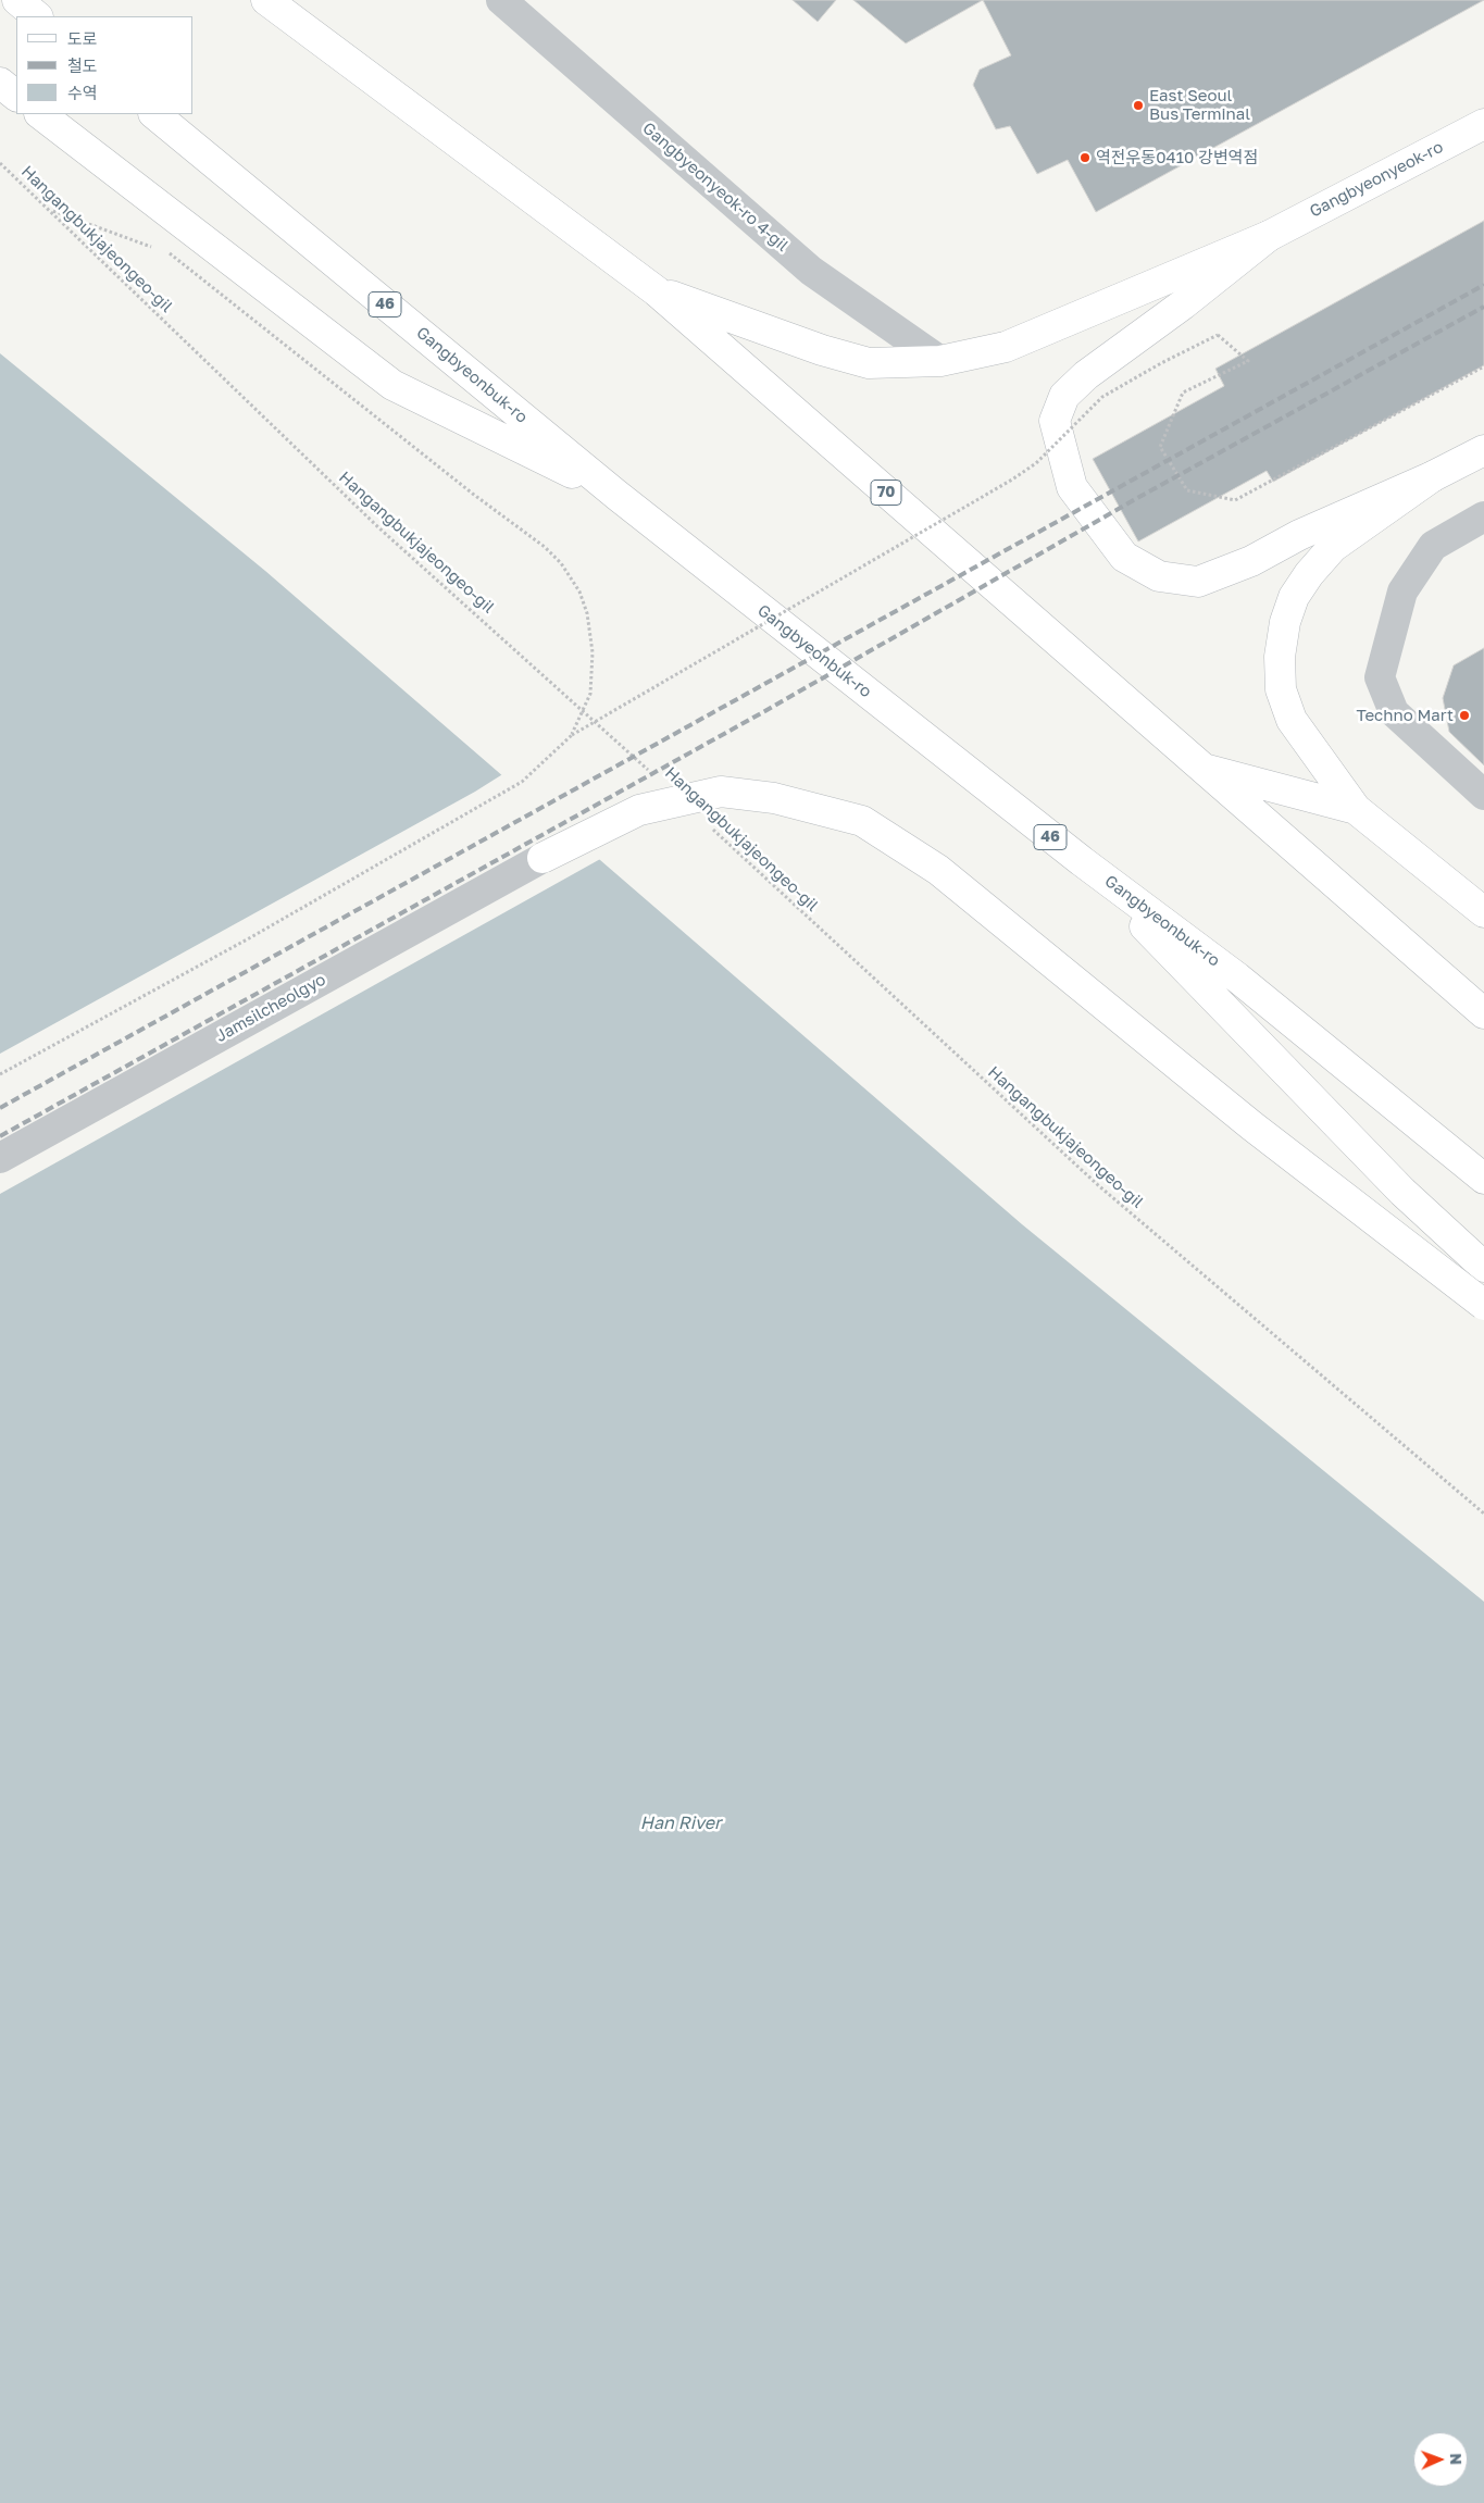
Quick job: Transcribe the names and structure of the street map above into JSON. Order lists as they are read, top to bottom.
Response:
{
  "streets": {
    "main road": [
      "Gangbyeonyeok-ro",
      "46",
      "Gangbyeonbuk-ro",
      "70"
    ],
    "street": ["Gangbyeonyeok-ro 4-gil", "Jamsilcheolgyo"],
    "path": ["Hangangbukjajeongeo-gil"]
  },
  "water": ["Han River"],
  "places": ["East Seoul Bus Terminal", "역전우동0410 강변역점", "Techno Mart"],
  "legend": ["도로", "철도", "수역"],
  "north": "right"
}
